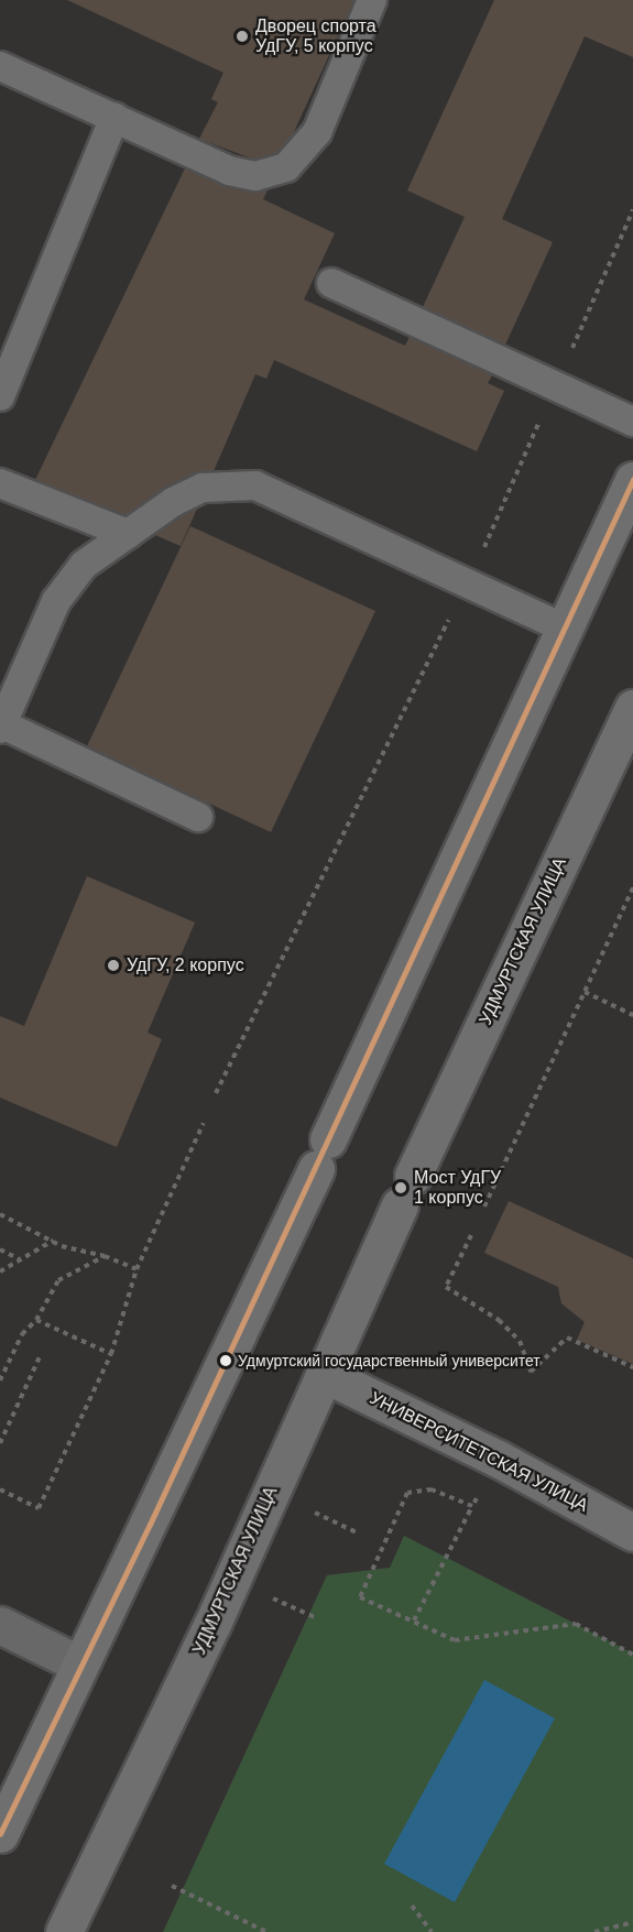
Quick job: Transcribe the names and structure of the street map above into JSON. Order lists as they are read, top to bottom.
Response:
{
  "streets": {
    "main road": ["УДМУРТСКАЯ УЛИЦА", "УНИВЕРСИТЕТСКАЯ УЛИЦА"]
  },
  "crossings": [
    ["УДМУРТСКАЯ УЛИЦА", "УНИВЕРСИТЕТСКАЯ УЛИЦА"]
  ],
  "places": [
    "Дворец спорта УдГУ, 5 корпус",
    "УдГУ, 2 корпус",
    "Мост УдГУ 1 корпус",
    "Удмуртский государственный университет"
  ]
}
